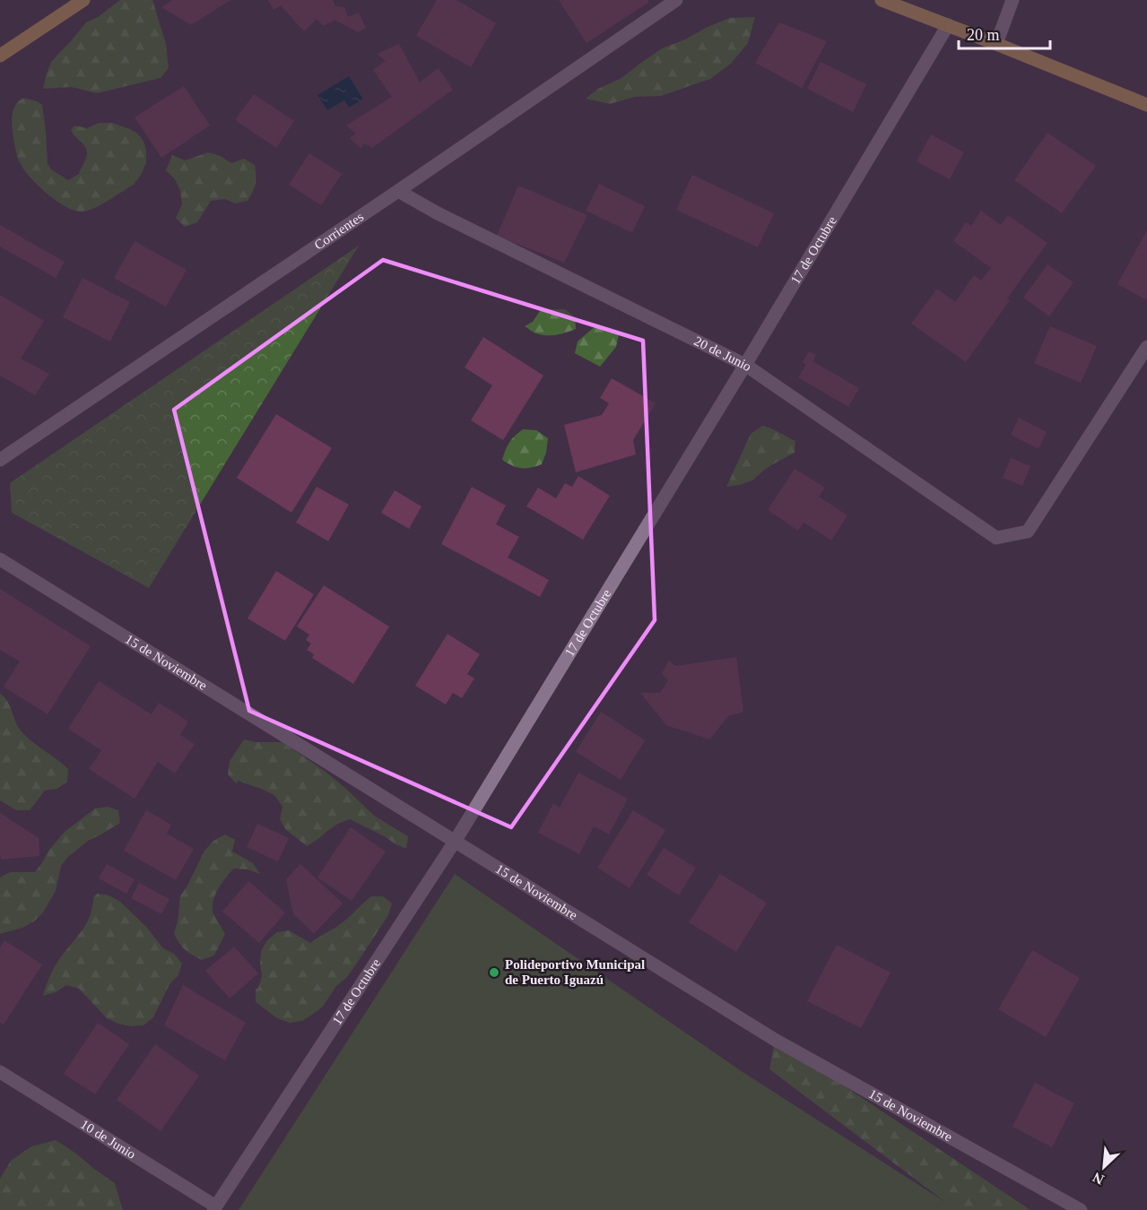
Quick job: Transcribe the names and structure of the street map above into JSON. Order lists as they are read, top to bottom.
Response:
{
  "streets": {
    "street": [
      "Corrientes",
      "17 de Octubre",
      "20 de Junio",
      "15 de Noviembre",
      "10 de Junio"
    ]
  },
  "crossings": [
    ["Corrientes", "20 de Junio"],
    ["17 de Octubre", "20 de Junio"],
    ["17 de Octubre", "15 de Noviembre"],
    ["17 de Octubre", "10 de Junio"]
  ],
  "places": ["Polideportivo Municipal de Puerto Iguazú"],
  "scale_bar": "20 m",
  "north": "bottom left"
}
